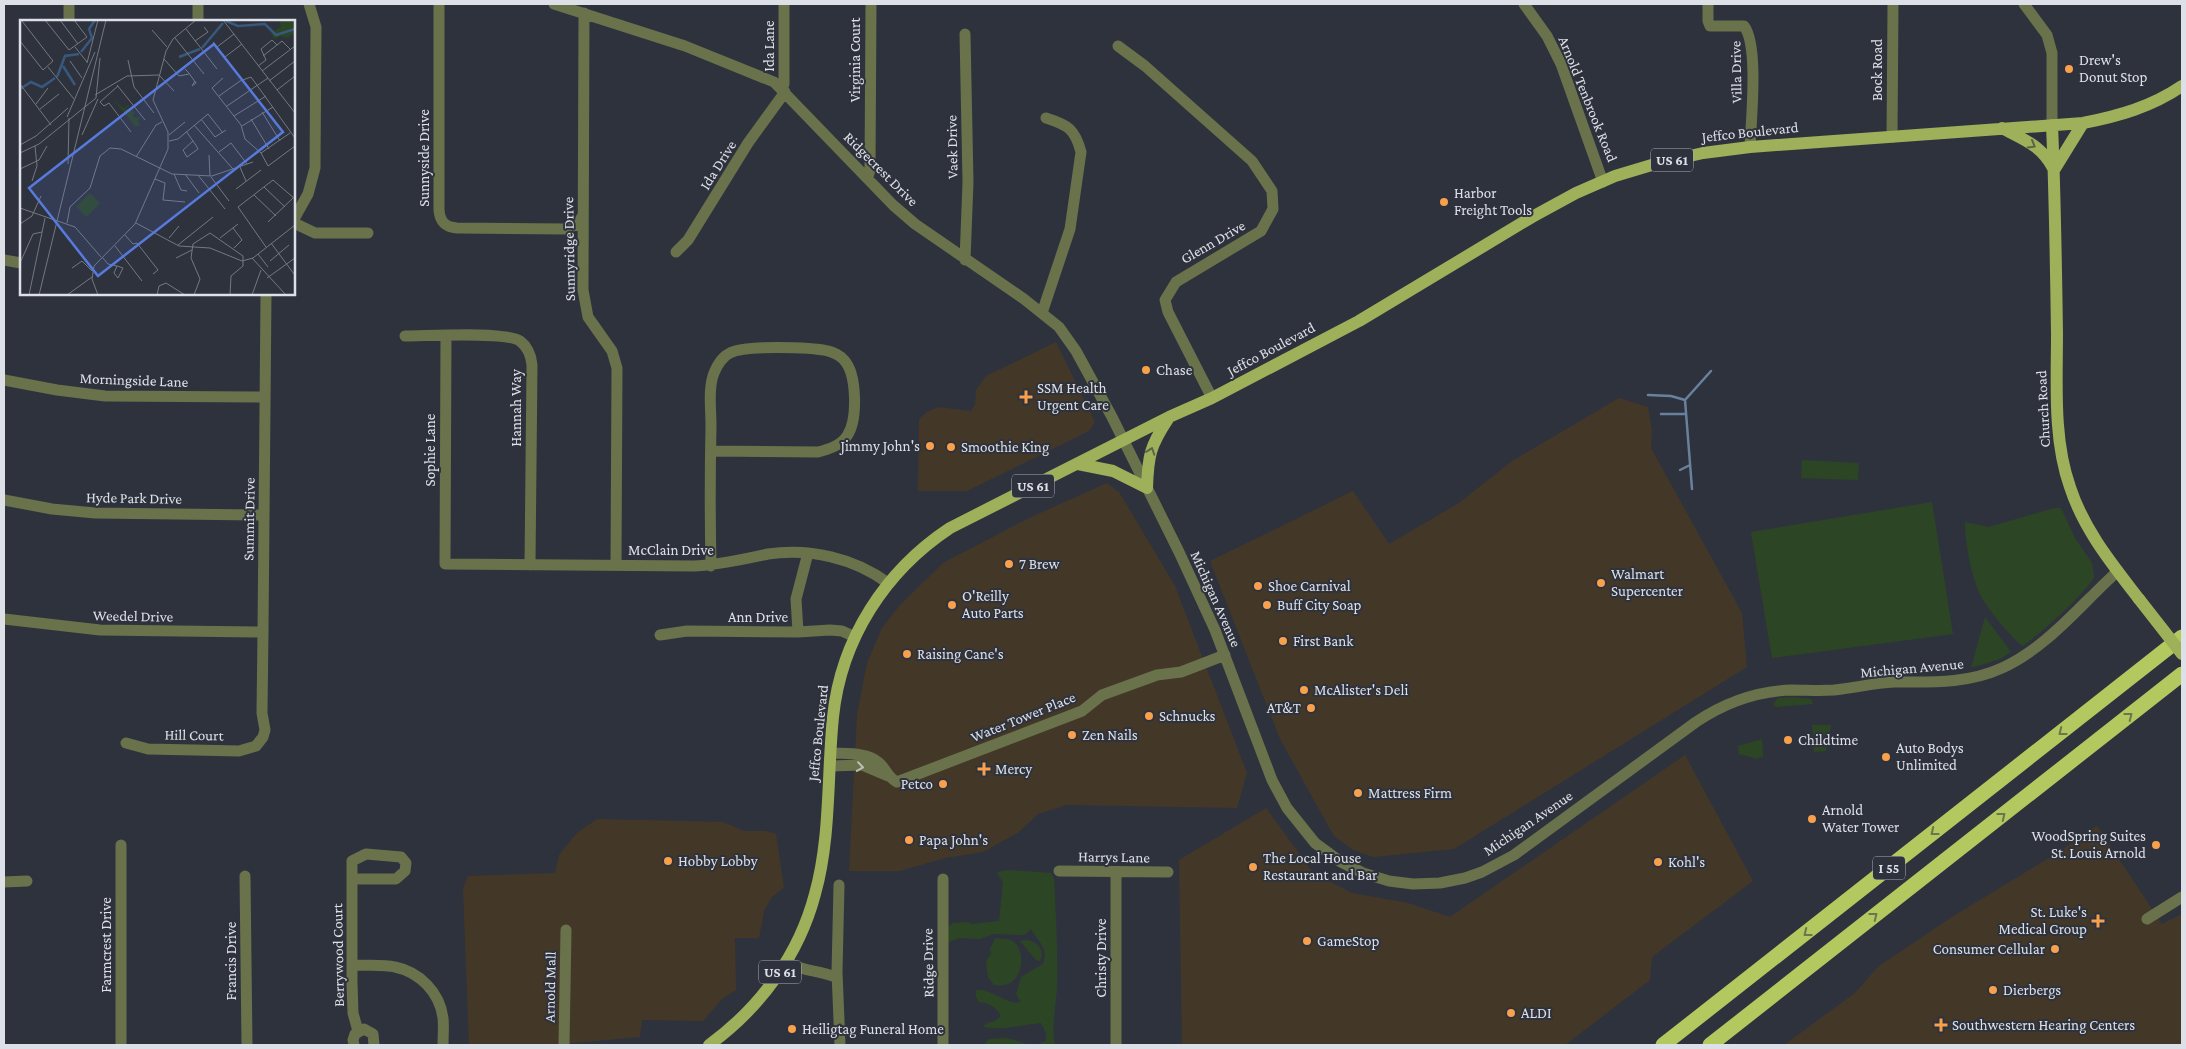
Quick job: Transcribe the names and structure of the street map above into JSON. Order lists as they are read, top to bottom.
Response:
{
  "streets": {
    "highway": ["I 55"],
    "main road": ["Jeffco Boulevard", "US 61", "Church Road"],
    "street": [
      "Ida Lane",
      "Virginia Court",
      "Bock Road",
      "Villa Drive",
      "Arnold Tenbrook Road",
      "Vaek Drive",
      "Sunnyside Drive",
      "Ida Drive",
      "Ridgecrest Drive",
      "Glenn Drive",
      "Sunnyridge Drive",
      "Morningside Lane",
      "Hannah Way",
      "Sophie Lane",
      "Hyde Park Drive",
      "Summit Drive",
      "McClain Drive",
      "Michigan Avenue",
      "Weedel Drive",
      "Ann Drive",
      "Water Tower Place",
      "Hill Court",
      "Harrys Lane",
      "Farmcrest Drive",
      "Berrywood Court",
      "Christy Drive",
      "Francis Drive",
      "Ridge Drive",
      "Arnold Mall"
    ]
  },
  "crossings": [
    ["Ida Lane", "Ida Drive"],
    ["Ida Lane", "Ridgecrest Drive"],
    ["Virginia Court", "Ridgecrest Drive"],
    ["Bock Road", "Jeffco Boulevard"],
    ["Villa Drive", "Jeffco Boulevard"],
    ["Arnold Tenbrook Road", "Jeffco Boulevard"],
    ["Jeffco Boulevard", "Ridgecrest Drive"],
    ["Jeffco Boulevard", "Glenn Drive"],
    ["Jeffco Boulevard", "Church Road"],
    ["Jeffco Boulevard", "McClain Drive"],
    ["Jeffco Boulevard", "Michigan Avenue"],
    ["Jeffco Boulevard", "Ann Drive"],
    ["Jeffco Boulevard", "Water Tower Place"],
    ["Vaek Drive", "Ridgecrest Drive"],
    ["Sunnyside Drive", "Sunnyridge Drive"],
    ["Ida Drive", "Ridgecrest Drive"],
    ["Ridgecrest Drive", "Sunnyridge Drive"],
    ["Ridgecrest Drive", "Michigan Avenue"],
    ["Sunnyridge Drive", "McClain Drive"],
    ["Morningside Lane", "Summit Drive"],
    ["Hannah Way", "Sophie Lane"],
    ["Hannah Way", "McClain Drive"],
    ["Church Road", "Michigan Avenue"],
    ["Sophie Lane", "McClain Drive"],
    ["Hyde Park Drive", "Summit Drive"],
    ["Summit Drive", "Weedel Drive"],
    ["Summit Drive", "Hill Court"],
    ["Michigan Avenue", "Water Tower Place"],
    ["Harrys Lane", "Christy Drive"]
  ],
  "places": {
    "other": [
      "Drew's Donut Stop",
      "Harbor Freight Tools",
      "Chase",
      "Jimmy John's",
      "Smoothie King",
      "7 Brew",
      "Walmart Supercenter",
      "Shoe Carnival",
      "O'Reilly Auto Parts",
      "Buff City Soap",
      "First Bank",
      "Raising Cane's",
      "McAlister's Deli",
      "AT&T",
      "Schnucks",
      "Zen Nails",
      "Childtime",
      "Auto Bodys Unlimited",
      "Petco",
      "Mattress Firm",
      "Arnold Water Tower",
      "Papa John's",
      "WoodSpring Suites St. Louis Arnold",
      "Hobby Lobby",
      "Kohl's",
      "The Local House Restaurant and Bar",
      "GameStop",
      "Consumer Cellular",
      "Dierbergs",
      "ALDI",
      "Heiligtag Funeral Home"
    ],
    "health": [
      "SSM Health Urgent Care",
      "Mercy",
      "St. Luke's Medical Group",
      "Southwestern Hearing Centers"
    ]
  }
}
